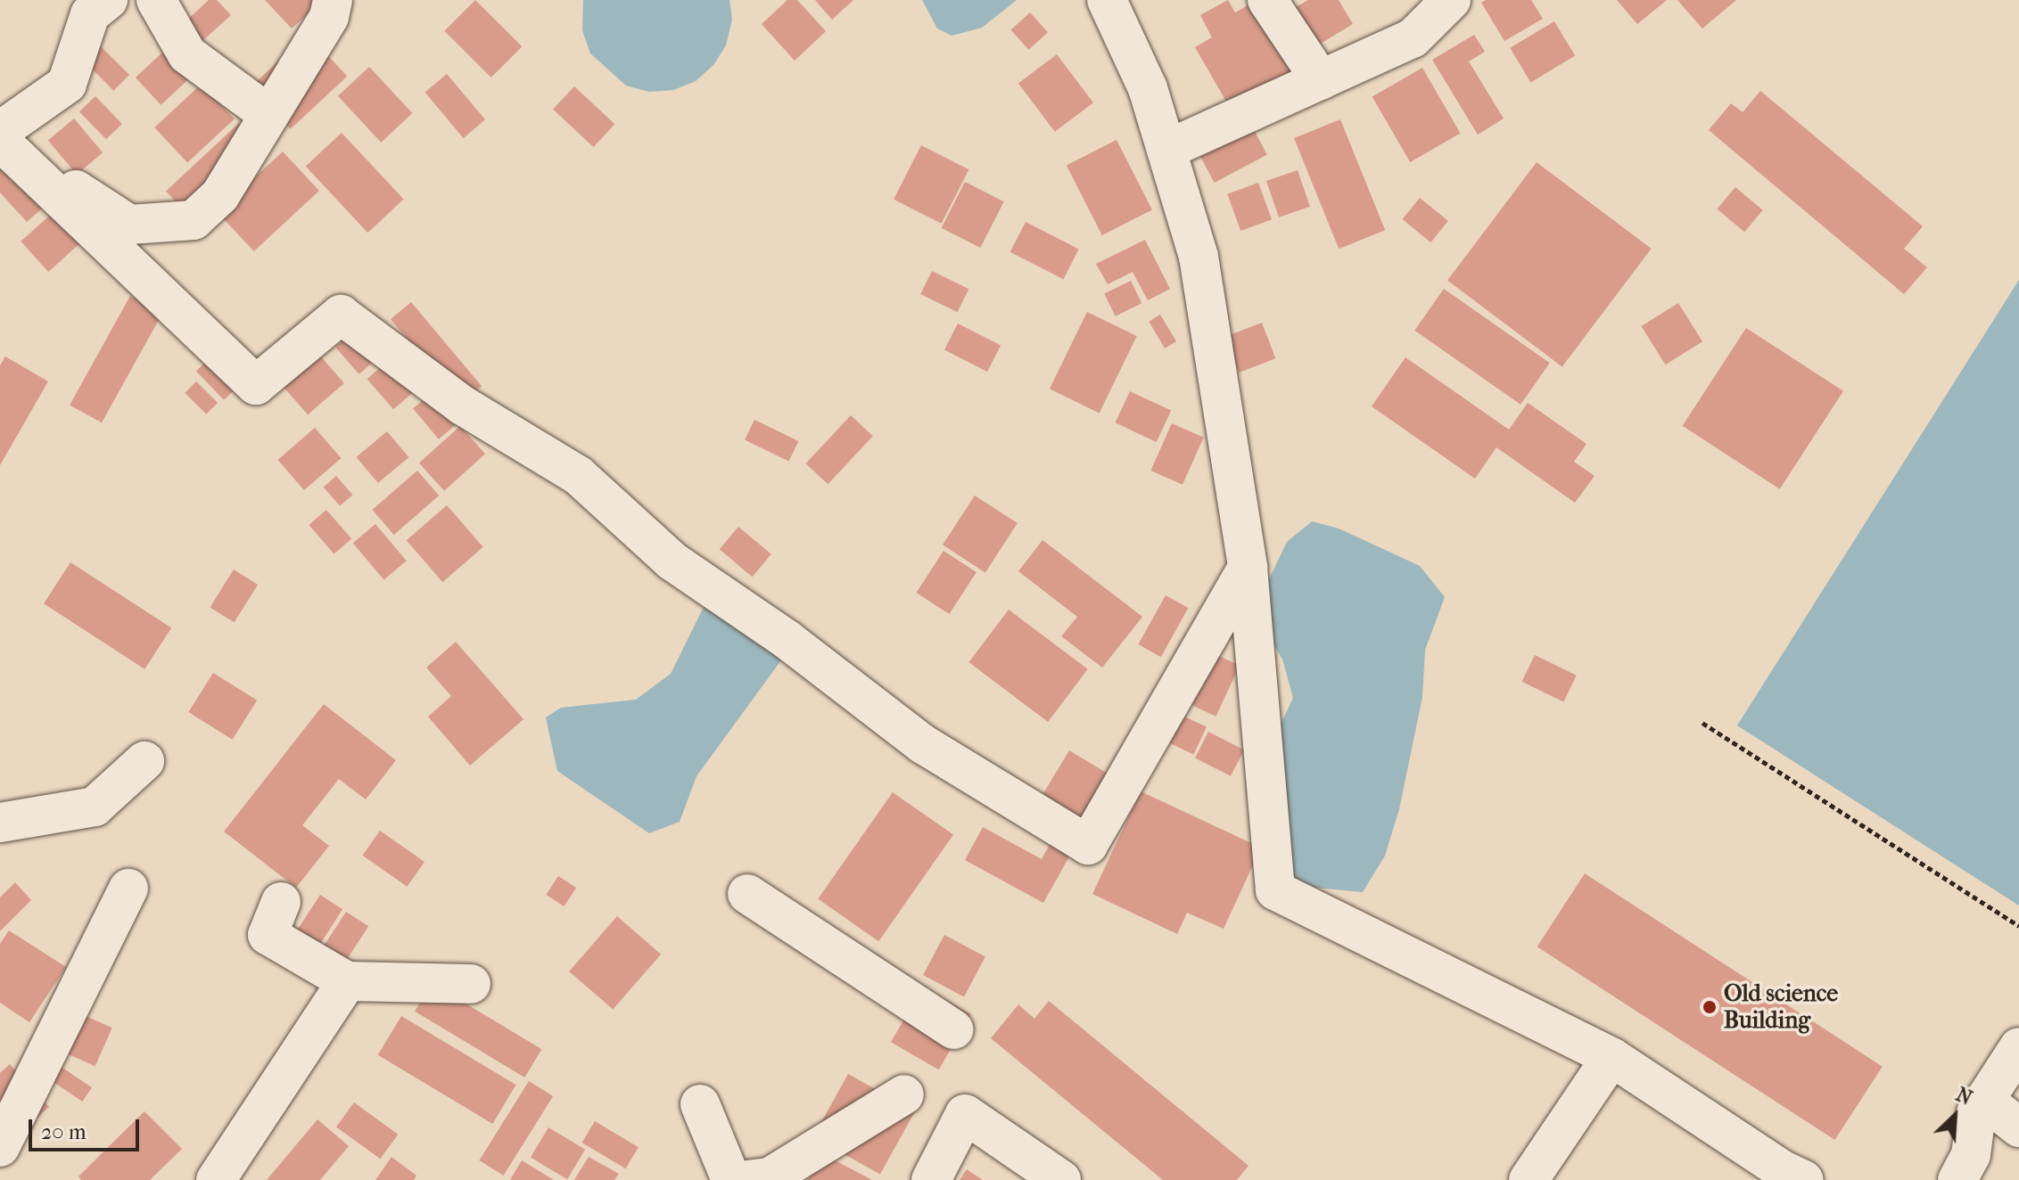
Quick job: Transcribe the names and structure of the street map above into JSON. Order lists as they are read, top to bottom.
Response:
{
  "places": ["Old science Building"],
  "scale_bar": "20 m",
  "north": "top right"
}
